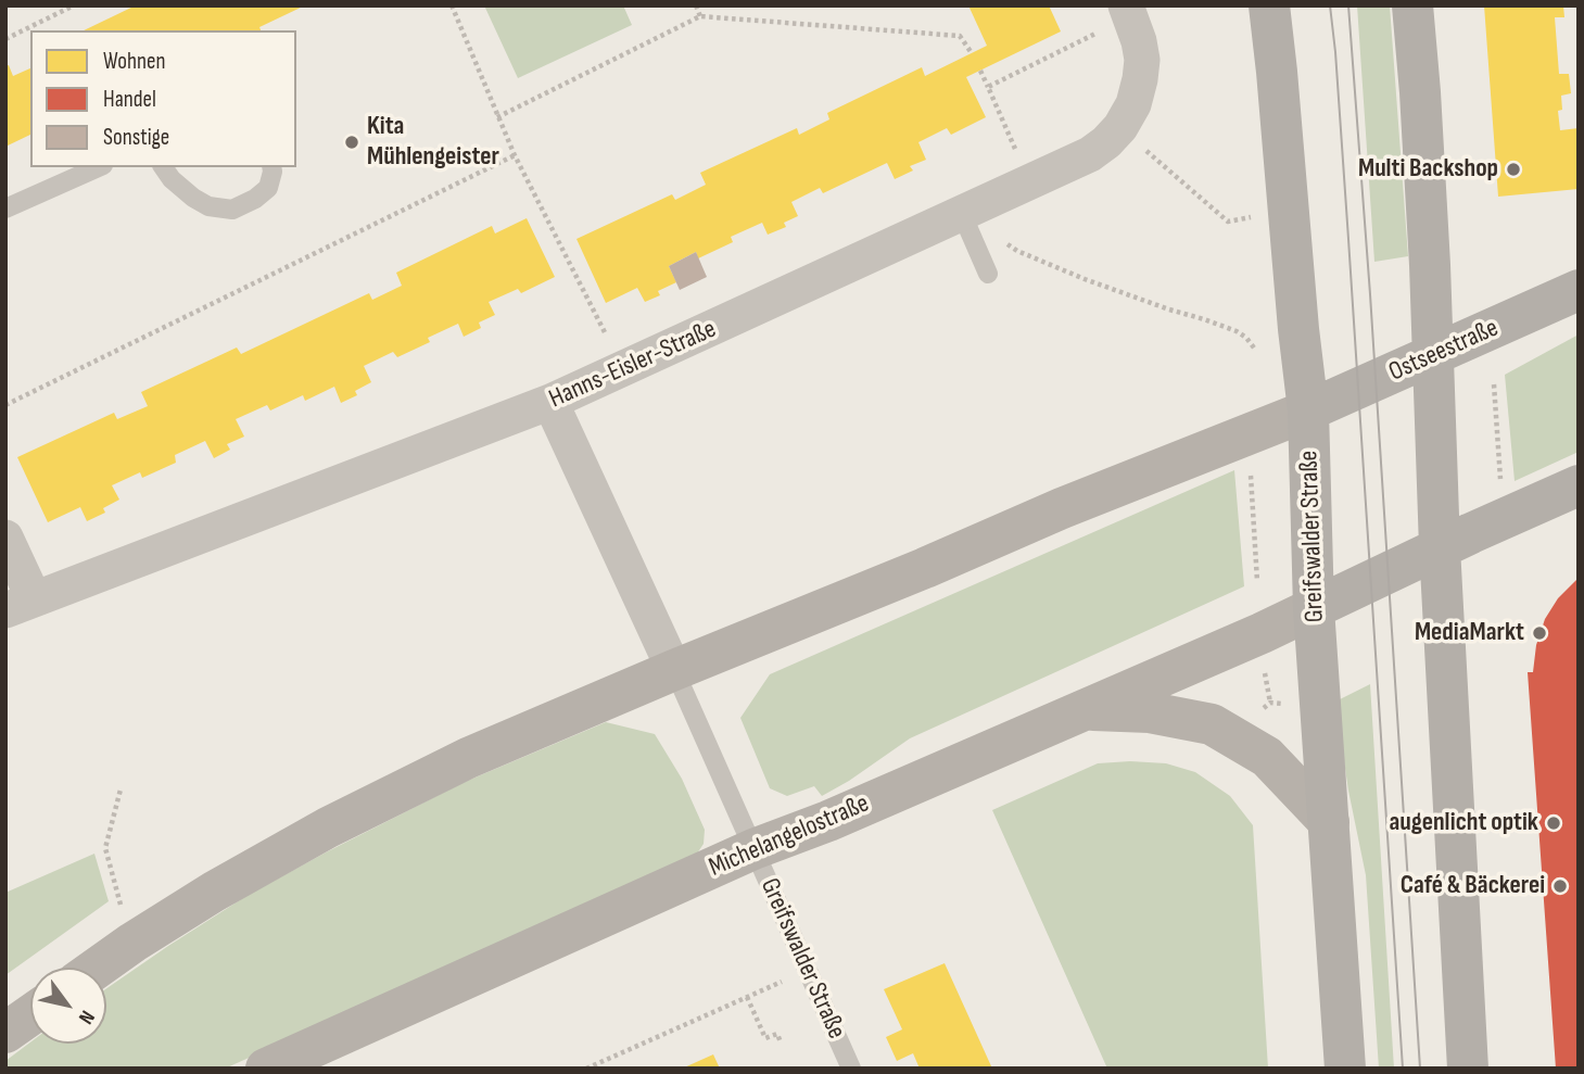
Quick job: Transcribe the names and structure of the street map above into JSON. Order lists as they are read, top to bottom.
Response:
{
  "streets": {
    "main road": ["Ostseestraße", "Greifswalder Straße", "Michelangelostraße"],
    "street": ["Hanns-Eisler-Straße"]
  },
  "crossings": [
    ["Ostseestraße", "Greifswalder Straße"],
    ["Greifswalder Straße", "Michelangelostraße"]
  ],
  "places": [
    "Kita Mühlengeister",
    "Multi Backshop",
    "MediaMarkt",
    "augenlicht optik",
    "Café & Bäckerei"
  ],
  "legend": ["Wohnen", "Handel", "Sonstige"],
  "north": "bottom right"
}
